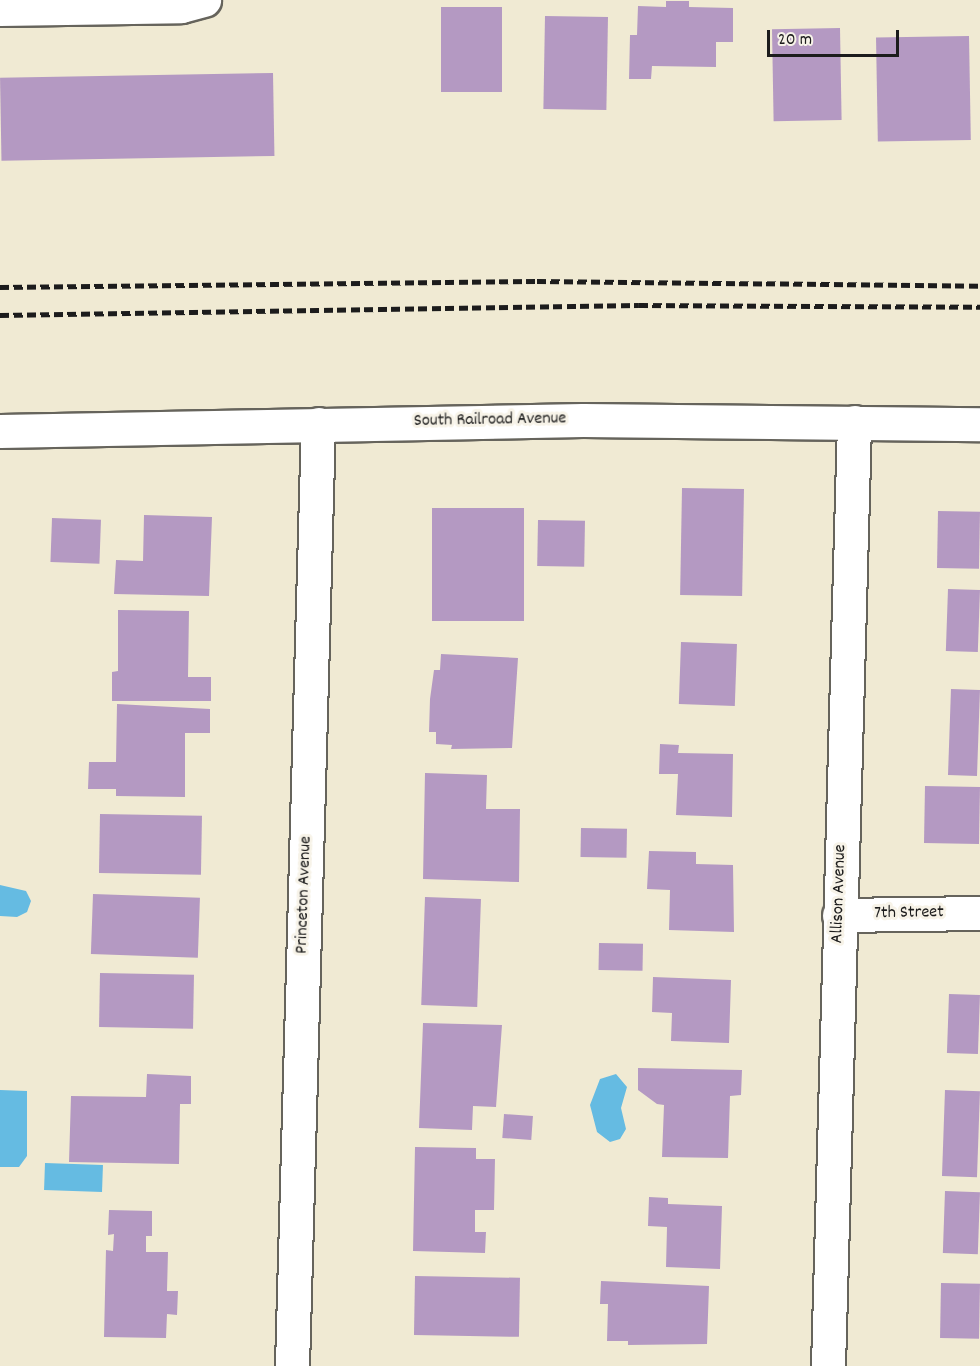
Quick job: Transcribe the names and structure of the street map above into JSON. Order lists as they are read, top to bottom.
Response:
{
  "streets": {
    "street": [
      "South Railroad Avenue",
      "Allison Avenue",
      "Princeton Avenue",
      "7th Street"
    ]
  },
  "crossings": [
    ["South Railroad Avenue", "Allison Avenue"],
    ["South Railroad Avenue", "Princeton Avenue"],
    ["Allison Avenue", "7th Street"]
  ],
  "scale_bar": "20 m"
}
